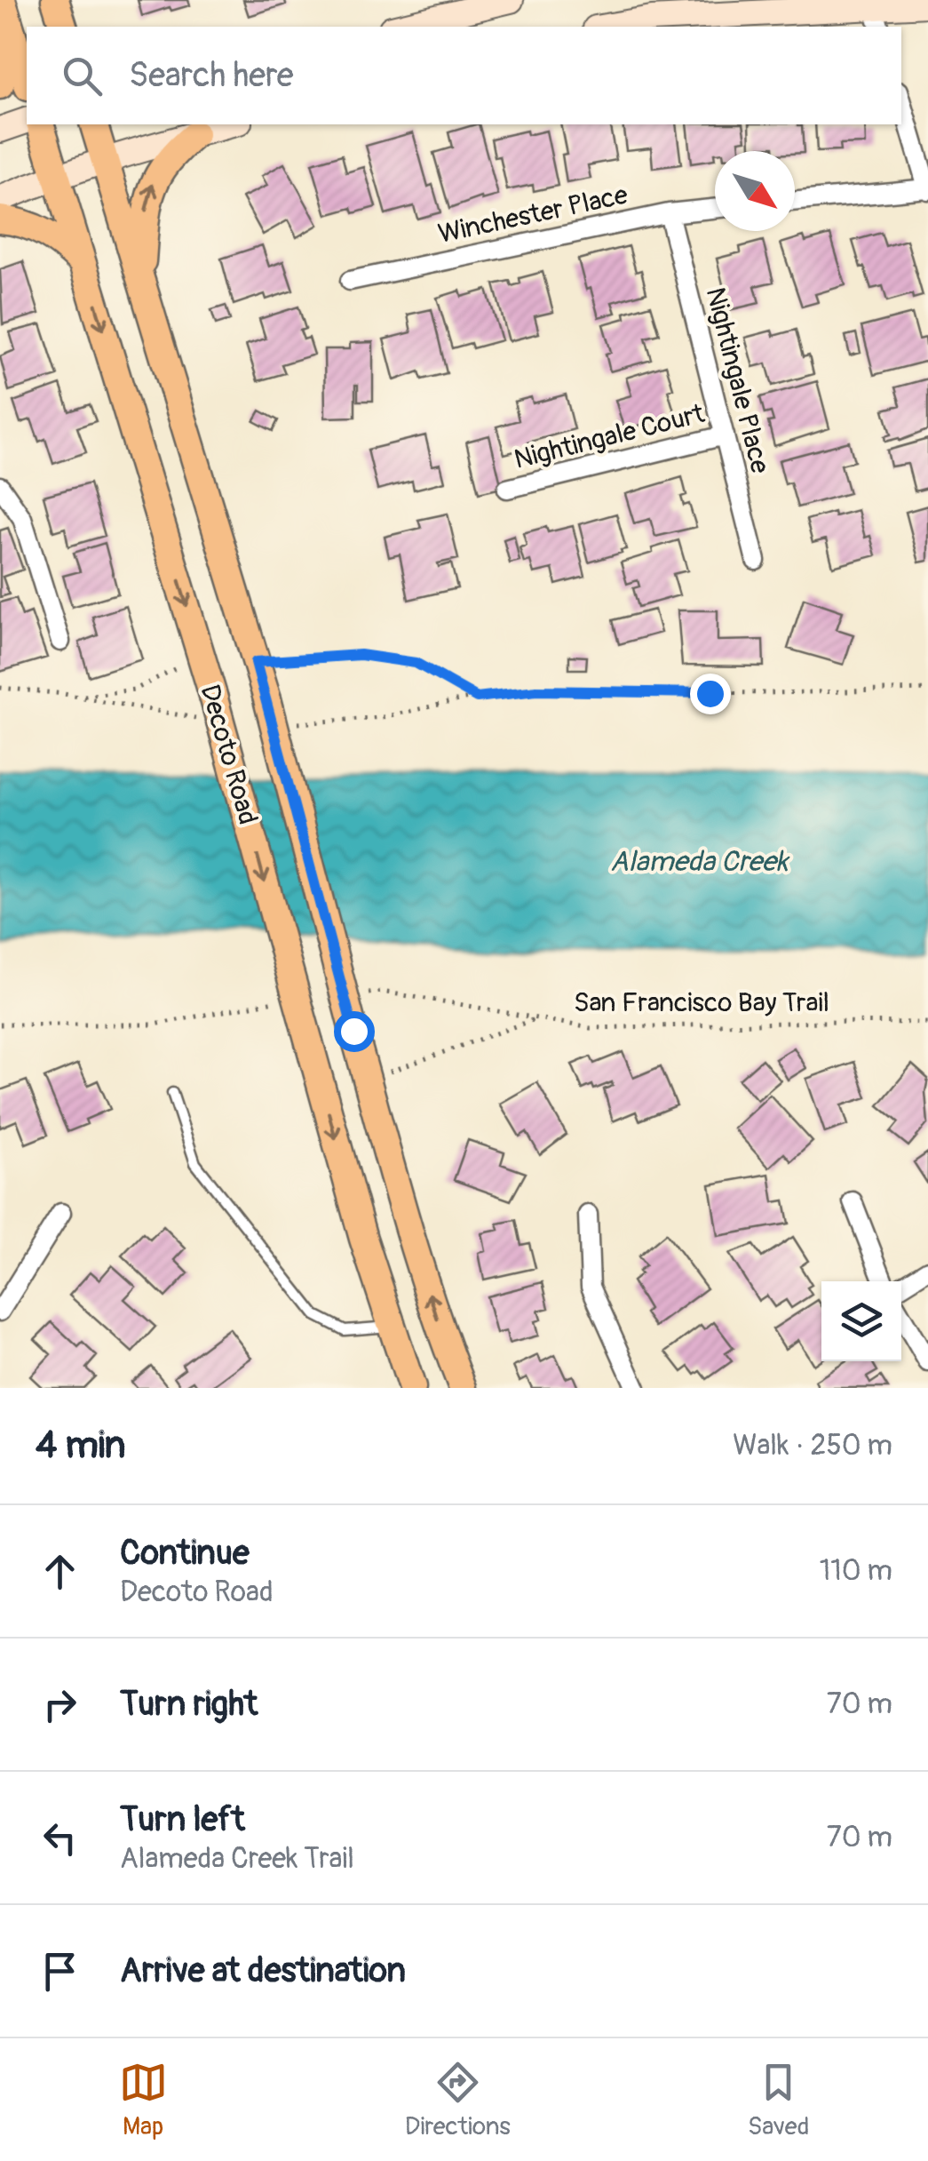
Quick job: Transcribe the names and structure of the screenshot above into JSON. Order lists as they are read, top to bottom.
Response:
{
  "streets": {
    "main road": ["Decoto Road"],
    "street": ["Winchester Place", "Nightingale Place", "Nightingale Court"],
    "path": ["San Francisco Bay Trail"]
  },
  "crossings": [
    ["Winchester Place", "Nightingale Place"],
    ["Nightingale Place", "Nightingale Court"]
  ],
  "water": ["Alameda Creek"],
  "north": "bottom right",
  "page": {
    "search": "Search here",
    "heading": ["4 min", "Walk · 250 m"],
    "list": [
      ["Continue", "Decoto Road", "110 m"],
      ["Turn right", "70 m"],
      ["Turn left", "Alameda Creek Trail", "70 m"],
      "Arrive at destination"
    ],
    "nav": ["Map", "Directions", "Saved"]
  }
}
